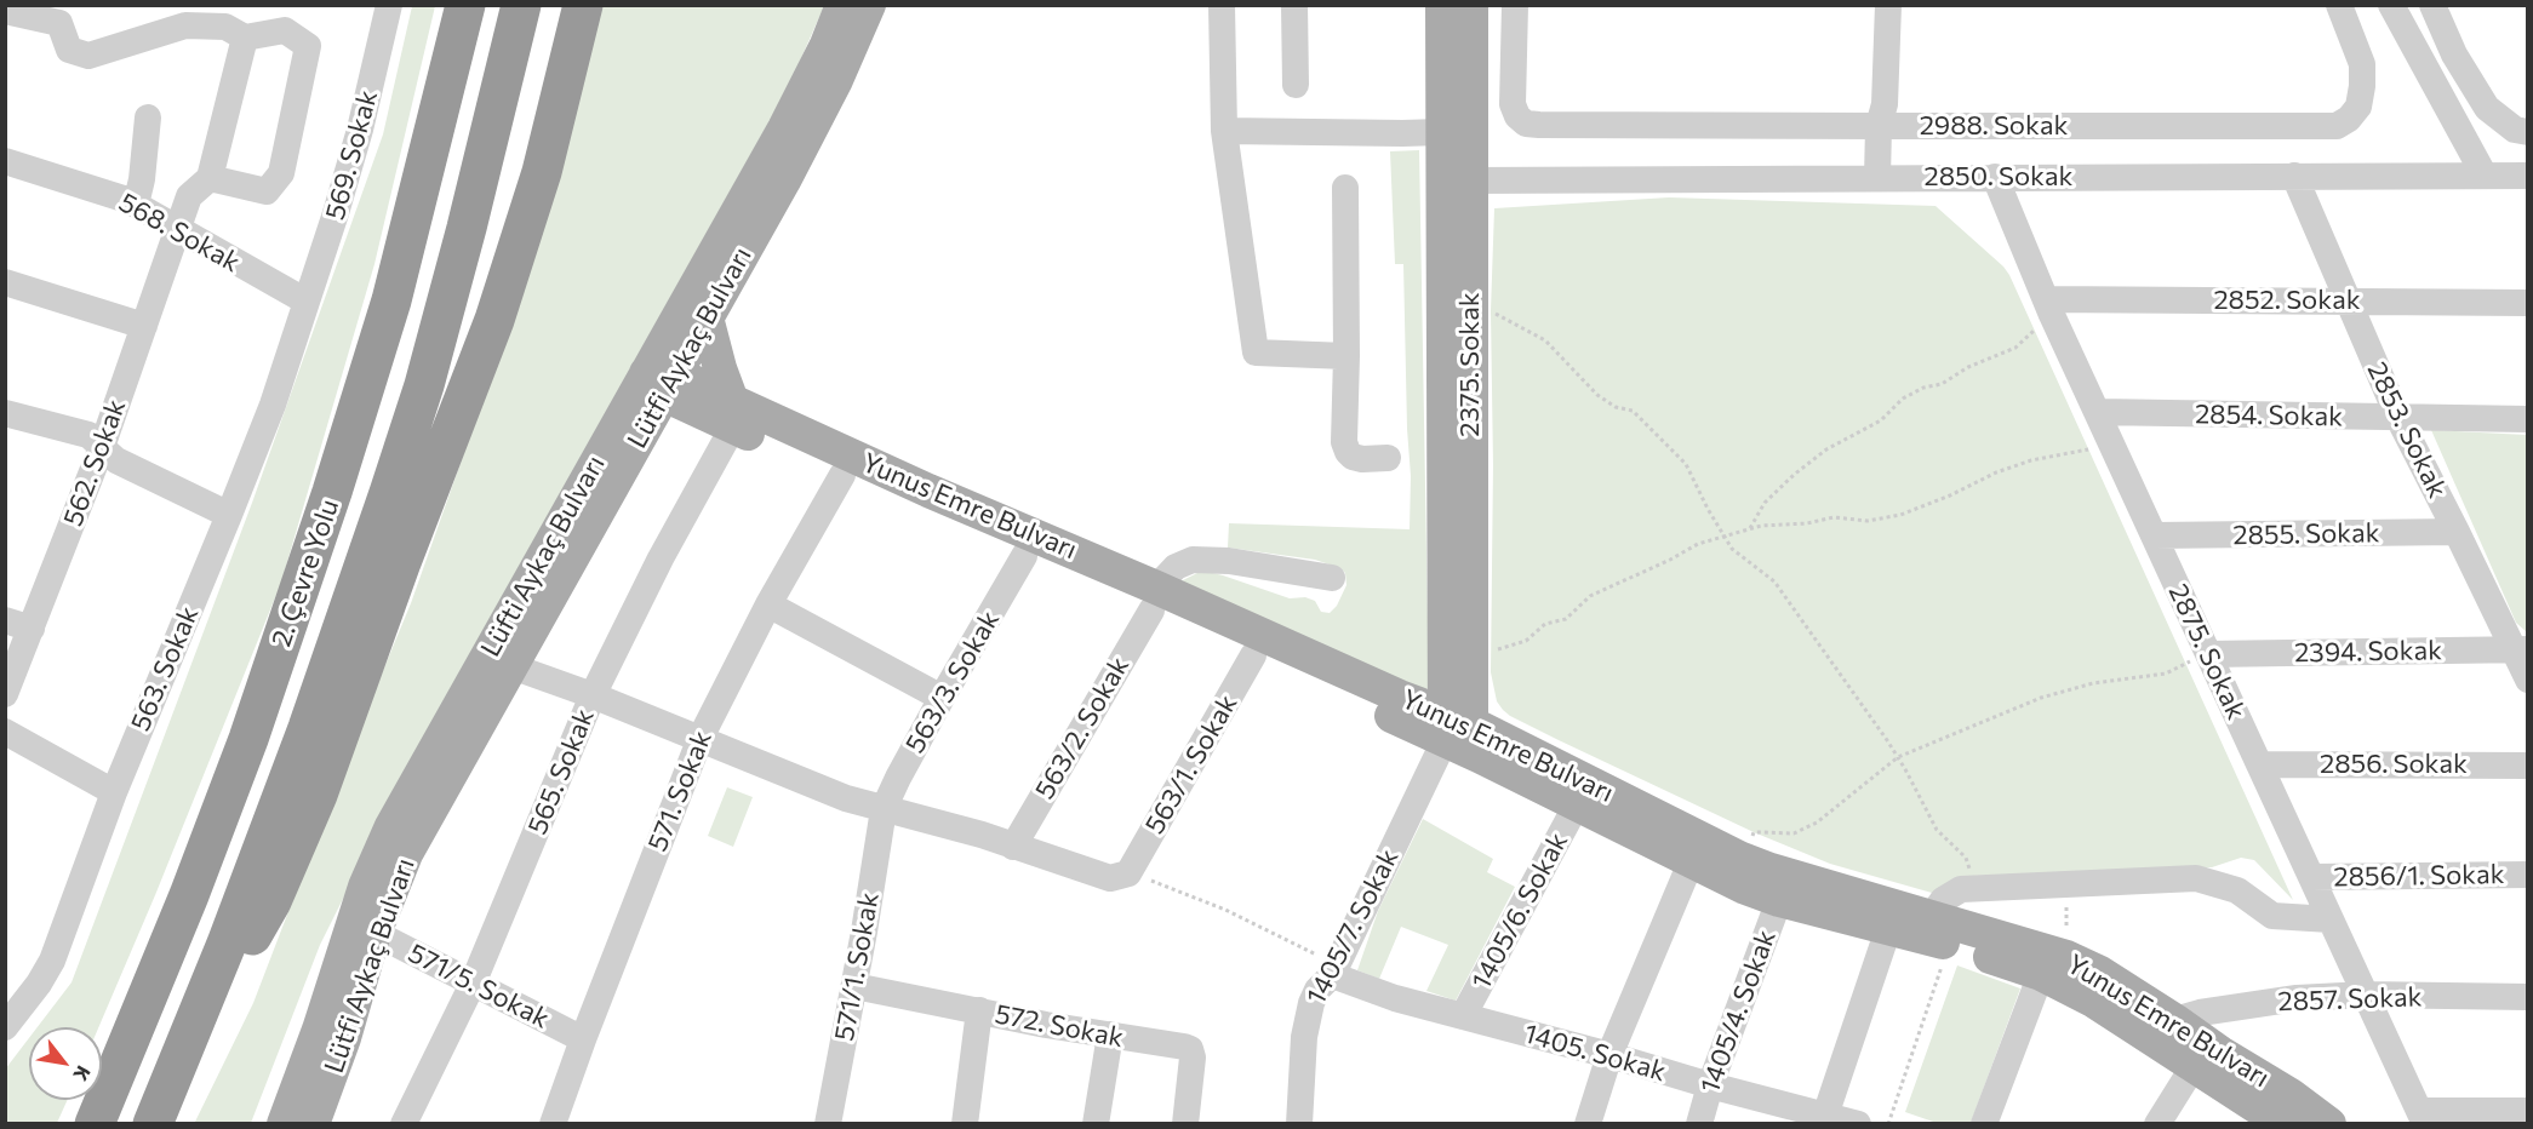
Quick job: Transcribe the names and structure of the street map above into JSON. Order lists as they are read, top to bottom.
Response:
{
  "streets": {
    "highway": ["2. Çevre Yolu"],
    "main road": [
      "Lütfi Aykaç Bulvarı",
      "2375. Sokak",
      "Yunus Emre Bulvarı",
      "Lüfti Aykaç Bulvarı"
    ],
    "street": [
      "2988. Sokak",
      "569. Sokak",
      "2850. Sokak",
      "568. Sokak",
      "2852. Sokak",
      "2854. Sokak",
      "2853. Sokak",
      "562. Sokak",
      "2855. Sokak",
      "2875. Sokak",
      "2394. Sokak",
      "563. Sokak",
      "563/3. Sokak",
      "563/2. Sokak",
      "563/1. Sokak",
      "2856. Sokak",
      "565. Sokak",
      "571. Sokak",
      "2856/1. Sokak",
      "1405/6. Sokak",
      "1405/7. Sokak",
      "571/1. Sokak",
      "571/5. Sokak",
      "2857. Sokak",
      "1405/4. Sokak",
      "572. Sokak",
      "1405. Sokak"
    ]
  },
  "crossings": [
    ["569. Sokak", "568. Sokak"],
    ["569. Sokak", "563. Sokak"],
    ["2850. Sokak", "2375. Sokak"],
    ["2850. Sokak", "2853. Sokak"],
    ["2850. Sokak", "2875. Sokak"],
    ["568. Sokak", "562. Sokak"],
    ["568. Sokak", "563. Sokak"],
    ["2852. Sokak", "2853. Sokak"],
    ["2852. Sokak", "2875. Sokak"],
    ["Lütfi Aykaç Bulvarı", "Yunus Emre Bulvarı"],
    ["Lütfi Aykaç Bulvarı", "Lüfti Aykaç Bulvarı"],
    ["Lütfi Aykaç Bulvarı", "571/5. Sokak"],
    ["2375. Sokak", "Yunus Emre Bulvarı"],
    ["2375. Sokak", "1405/7. Sokak"],
    ["2854. Sokak", "2853. Sokak"],
    ["2854. Sokak", "2875. Sokak"],
    ["2853. Sokak", "2855. Sokak"],
    ["2853. Sokak", "2394. Sokak"],
    ["Yunus Emre Bulvarı", "Lüfti Aykaç Bulvarı"],
    ["Yunus Emre Bulvarı", "563/3. Sokak"],
    ["Yunus Emre Bulvarı", "563/2. Sokak"],
    ["Yunus Emre Bulvarı", "563/1. Sokak"],
    ["Yunus Emre Bulvarı", "565. Sokak"],
    ["Yunus Emre Bulvarı", "571. Sokak"],
    ["Yunus Emre Bulvarı", "1405/6. Sokak"],
    ["Yunus Emre Bulvarı", "1405/7. Sokak"],
    ["Yunus Emre Bulvarı", "2857. Sokak"],
    ["Yunus Emre Bulvarı", "1405/4. Sokak"],
    ["2855. Sokak", "2875. Sokak"],
    ["2875. Sokak", "2394. Sokak"],
    ["2875. Sokak", "2856. Sokak"],
    ["2875. Sokak", "2856/1. Sokak"],
    ["2875. Sokak", "2857. Sokak"],
    ["563/3. Sokak", "571/1. Sokak"],
    ["565. Sokak", "571/5. Sokak"],
    ["571. Sokak", "571/5. Sokak"],
    ["1405/6. Sokak", "1405. Sokak"],
    ["1405/7. Sokak", "1405. Sokak"],
    ["571/1. Sokak", "572. Sokak"],
    ["1405/4. Sokak", "1405. Sokak"]
  ],
  "north": "bottom right"
}
